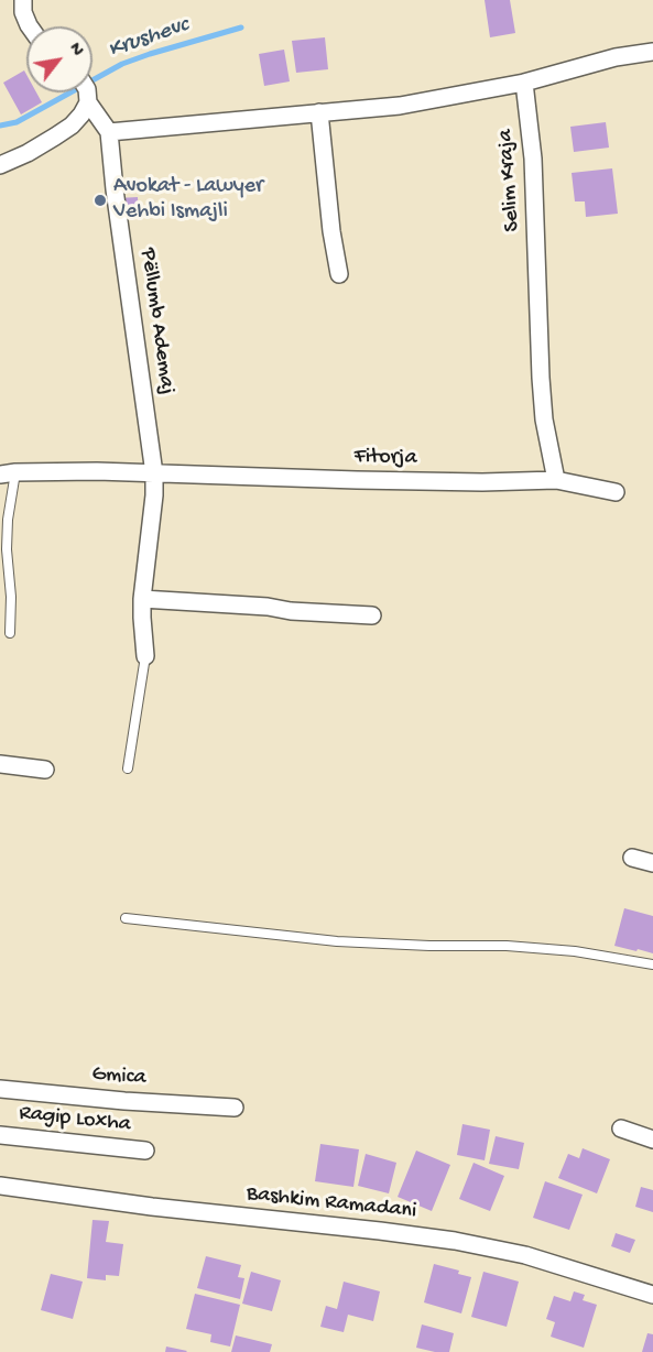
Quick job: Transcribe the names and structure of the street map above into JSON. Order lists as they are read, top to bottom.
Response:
{
  "streets": {
    "street": [
      "Selim Kraja",
      "Pëllumb Ademaj",
      "Fitorja",
      "Gmica",
      "Ragip Loxha",
      "Bashkim Ramadani"
    ]
  },
  "crossings": [
    ["Selim Kraja", "Fitorja"],
    ["Pëllumb Ademaj", "Fitorja"]
  ],
  "water": ["Krushevc"],
  "places": ["Avokat - Lawyer Vehbi Ismajli"],
  "north": "top right"
}
